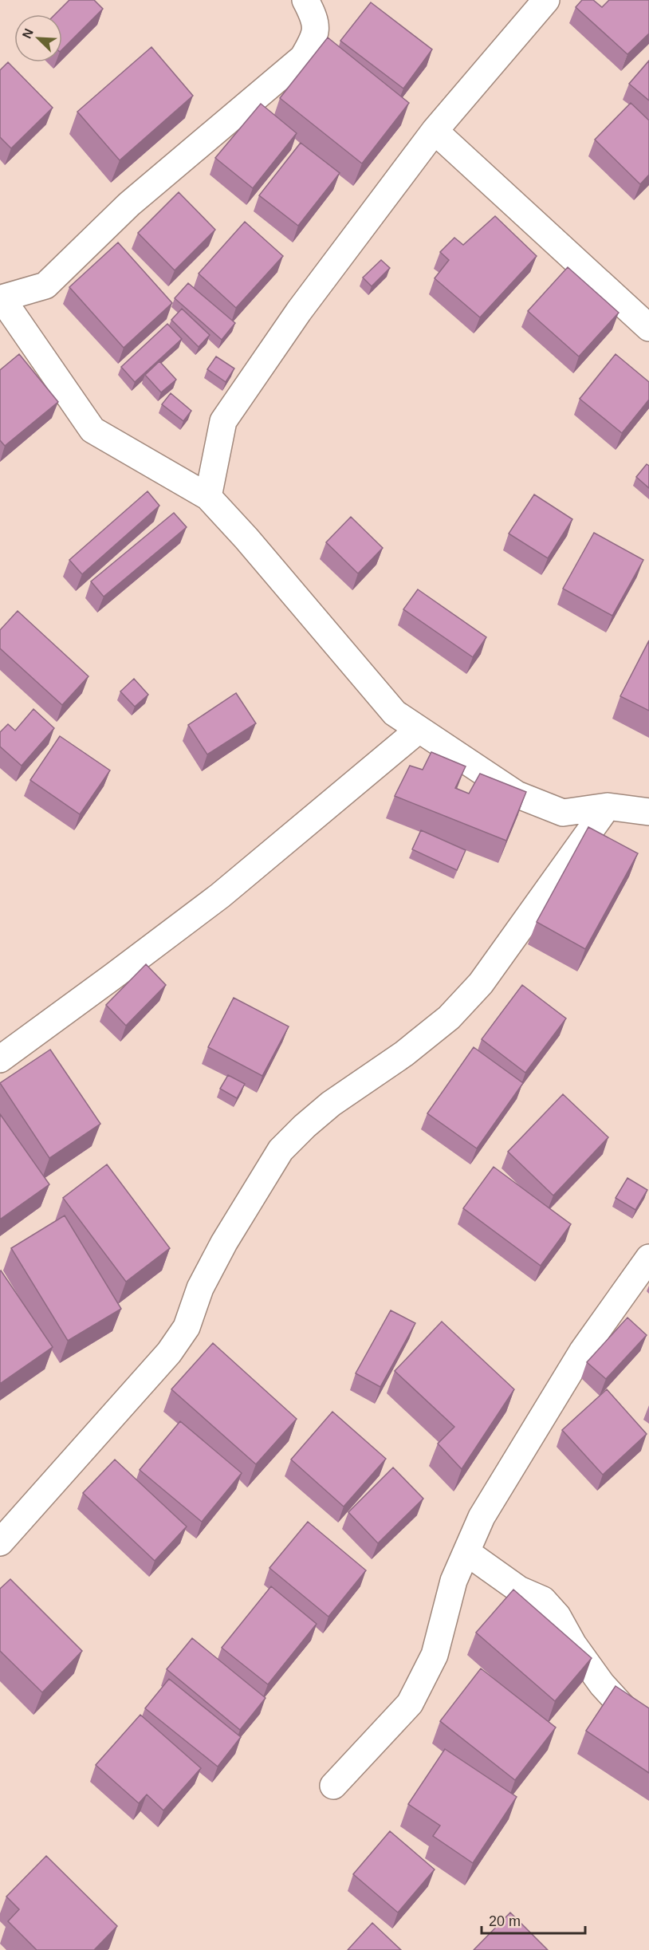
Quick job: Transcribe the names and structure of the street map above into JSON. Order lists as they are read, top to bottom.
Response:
{
  "scale_bar": "20 m",
  "north": "top left"
}
